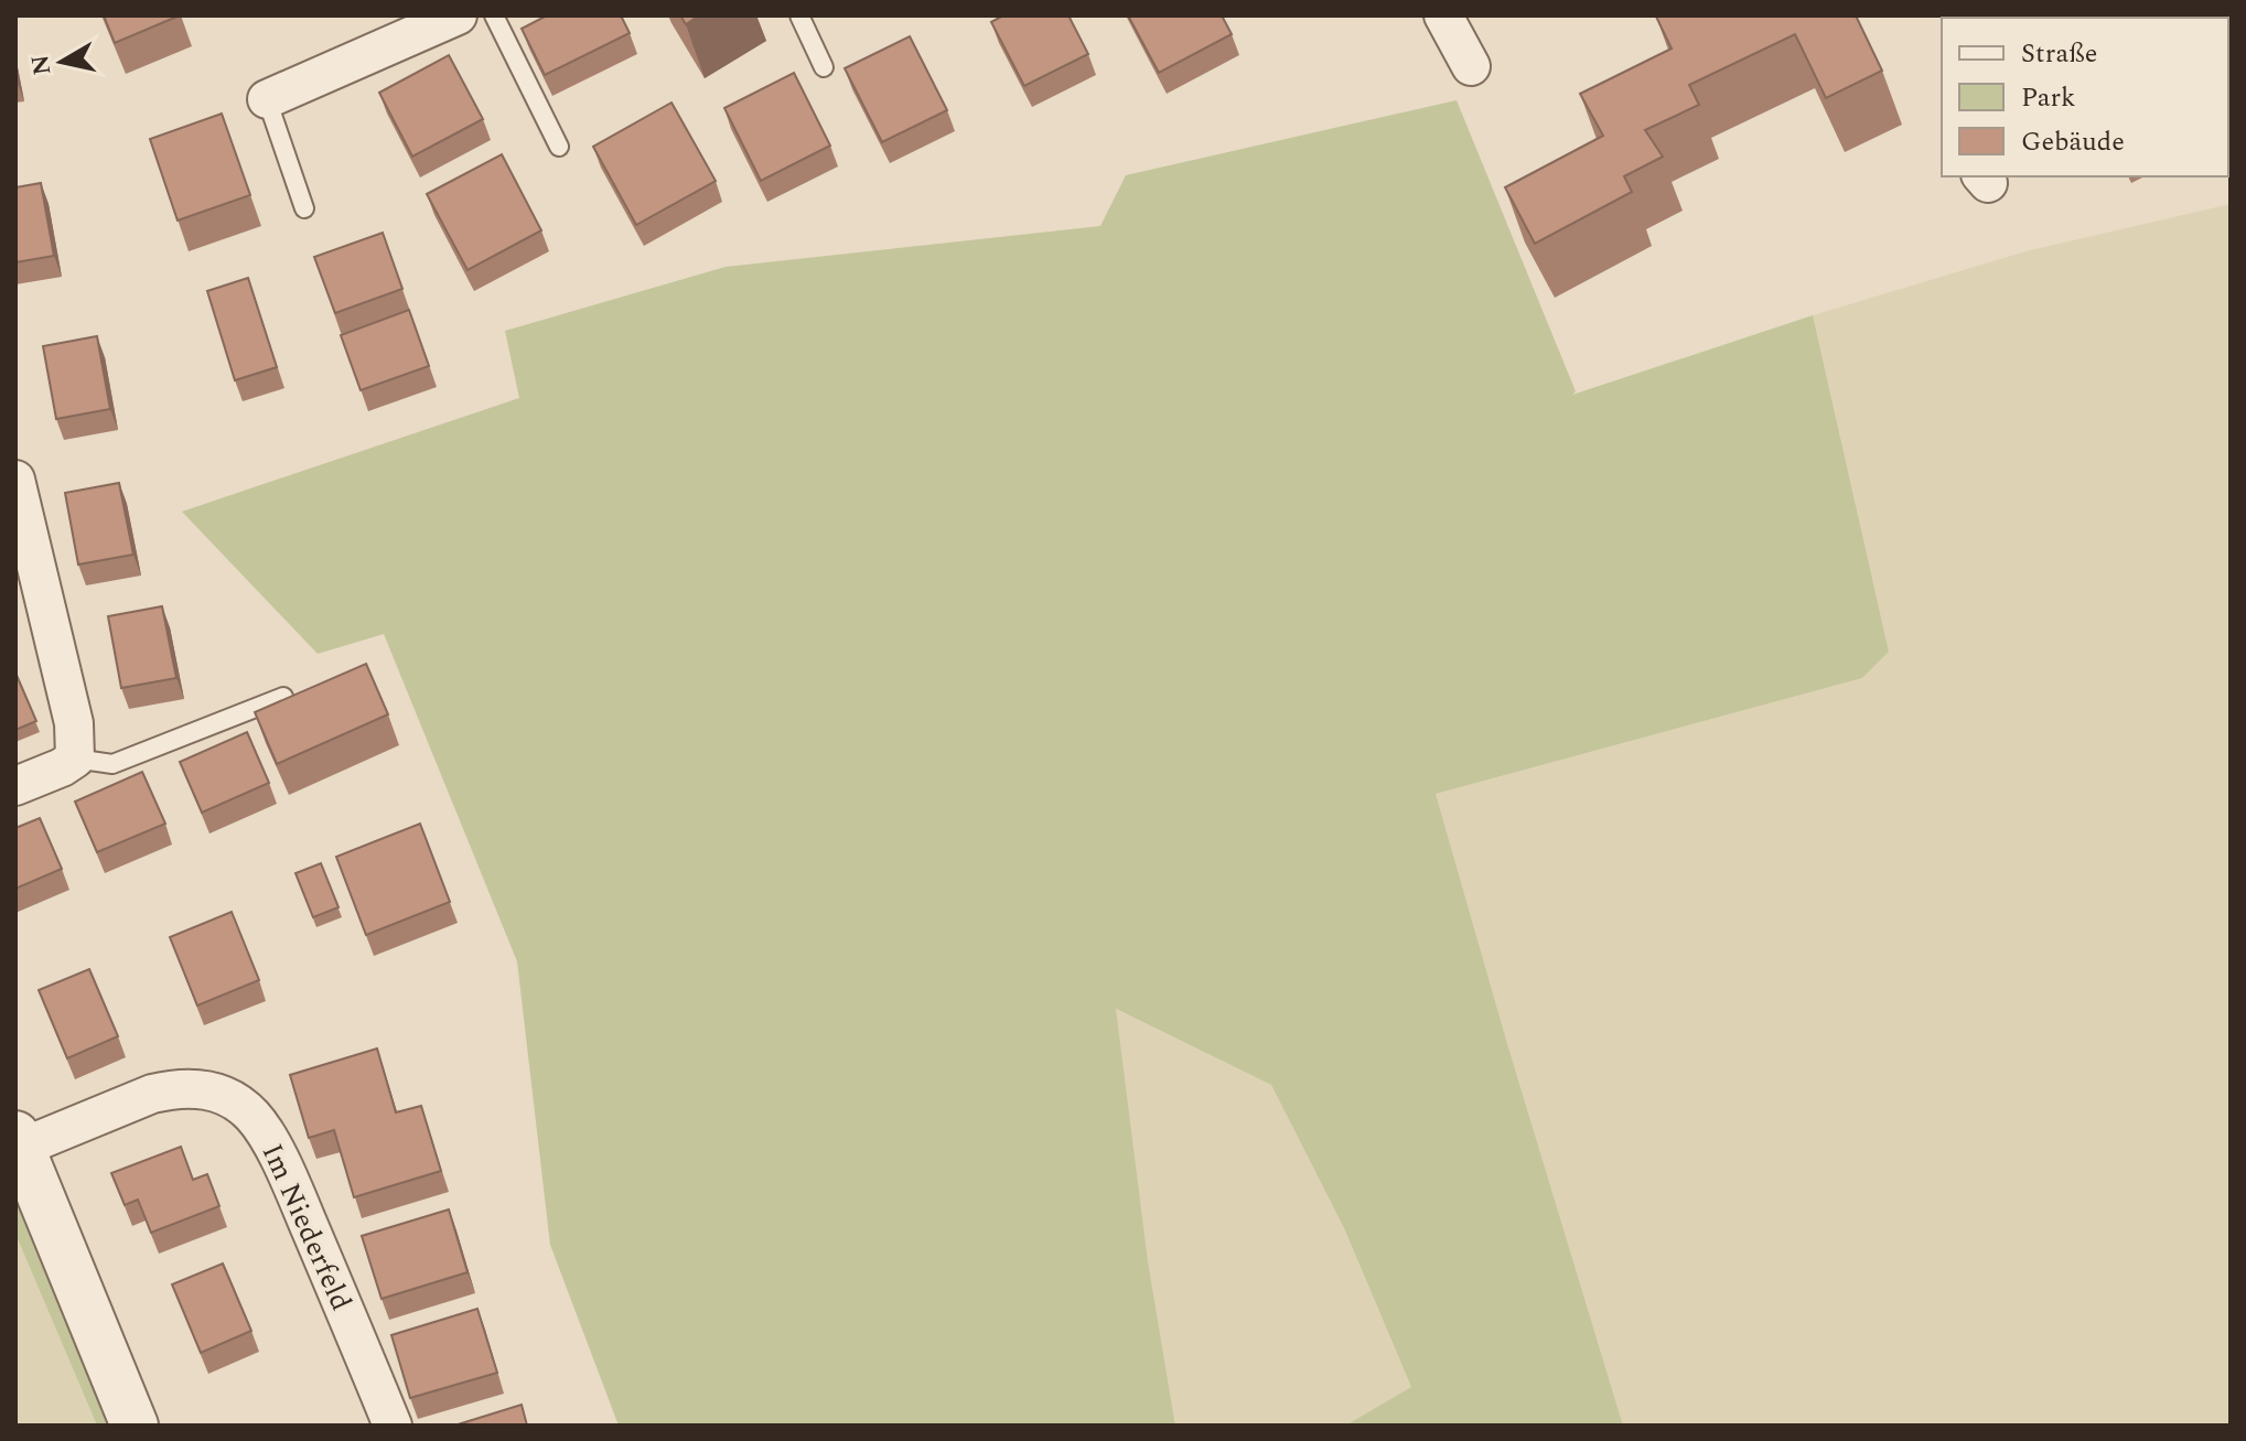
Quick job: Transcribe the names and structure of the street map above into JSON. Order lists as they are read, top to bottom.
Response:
{
  "streets": {
    "street": ["Im Niederfeld"]
  },
  "legend": ["Straße", "Park", "Gebäude"],
  "north": "left"
}
